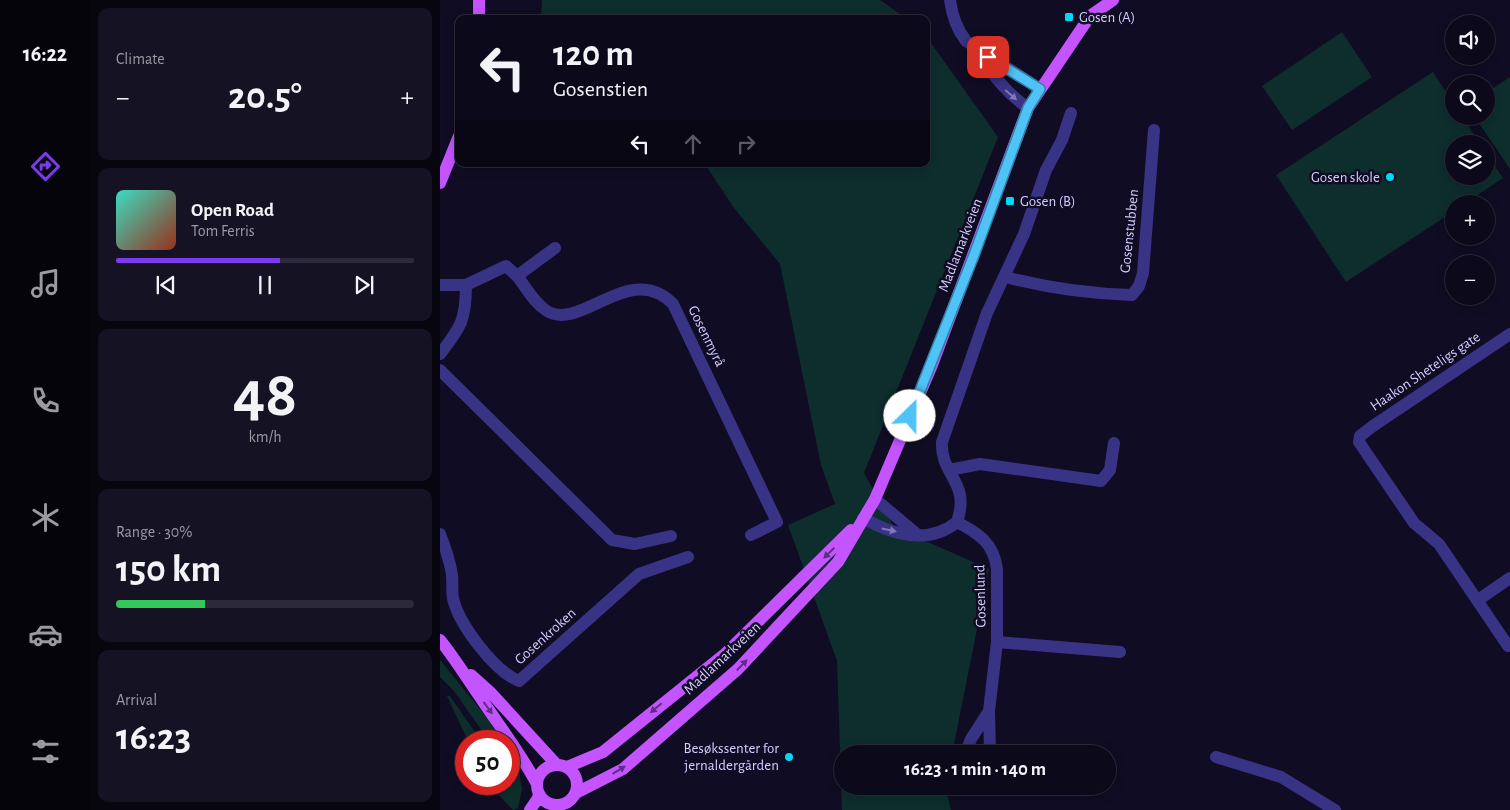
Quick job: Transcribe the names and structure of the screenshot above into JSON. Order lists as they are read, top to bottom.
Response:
{
  "streets": {
    "main road": ["Madlamarkveien"],
    "street": [
      "Gosenstubben",
      "Gosenmyrå",
      "Haakon Sheteligs gate",
      "Gosenlund",
      "Gosenkroken"
    ]
  },
  "places": {
    "transit": ["Gosen (A)", "Gosen (B)"],
    "other": ["Gosen skole", "Besøkssenter for jernaldergården"]
  },
  "page": {
    "tabs": "16:22",
    "tile": [
      "Climate",
      ["48", "km/h"],
      ["Range · 30%", "150 km"],
      ["Arrival", "16:23"]
    ],
    "map_buttons": ["+", "−"],
    "turn": ["120 m", "Gosenstien"],
    "heat": ["−", "20.5°", "+"],
    "song": ["Open Road", "Tom Ferris"],
    "limit": "50",
    "trip": "16:23 · 1 min · 140 m"
  }
}
